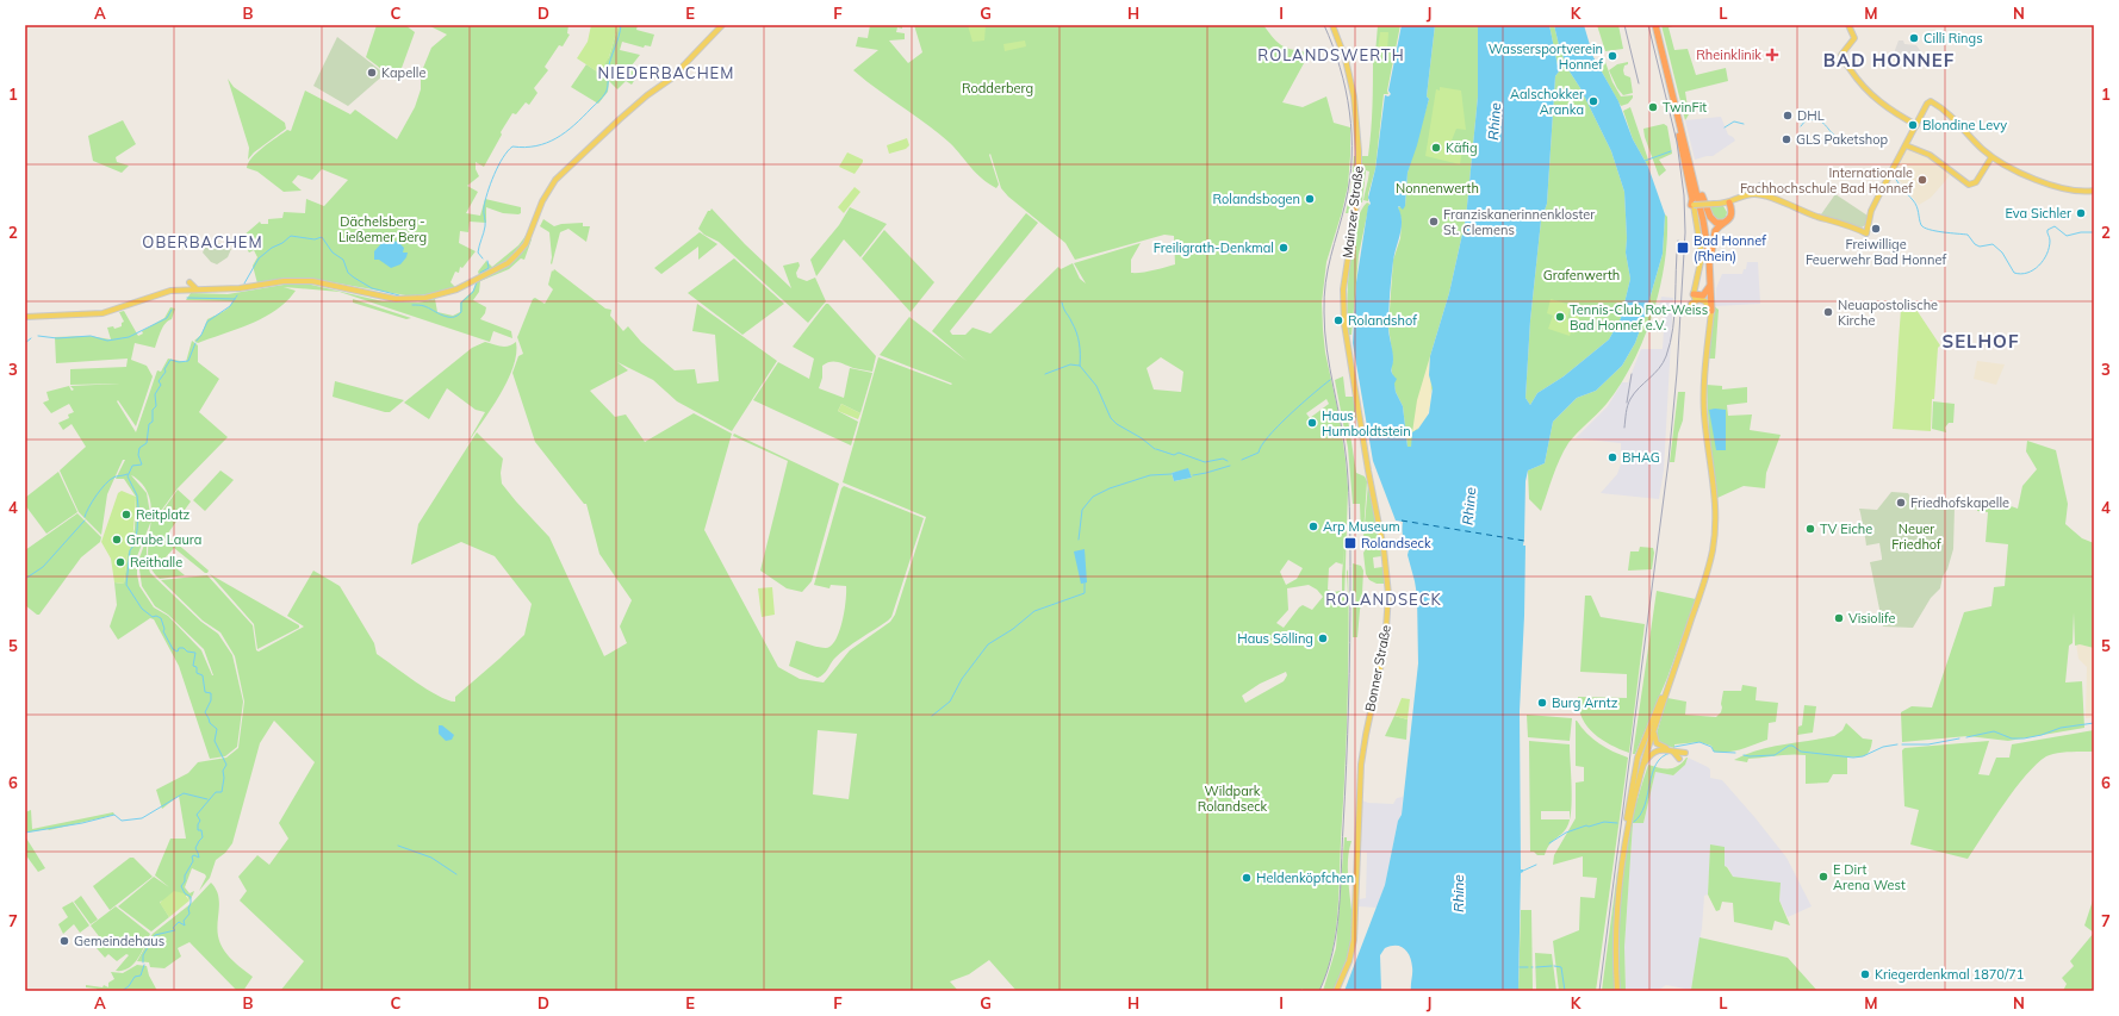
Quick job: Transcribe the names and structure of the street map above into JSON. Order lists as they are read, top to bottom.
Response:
{
  "streets": {
    "main road": ["Mainzer Straße", "Bonner Straße"]
  },
  "crossings": [
    ["Mainzer Straße", "Bonner Straße"]
  ],
  "districts": [
    "ROLANDSWERTH",
    "BAD HONNEF",
    "NIEDERBACHEM",
    "OBERBACHEM",
    "SELHOF",
    "ROLANDSECK"
  ],
  "water": ["Rhine"],
  "parks": [
    "Rodderberg",
    "Nonnenwerth",
    "Dächelsberg - Ließemer Berg",
    "Grafenwerth",
    "Neuer Friedhof",
    "Wildpark Rolandseck"
  ],
  "places": {
    "other": [
      "Cilli Rings",
      "Wassersportverein Honnef",
      "Kapelle",
      "Aalschokker Aranka",
      "TwinFit",
      "DHL",
      "Blondine Levy",
      "GLS Paketshop",
      "Käfig",
      "Internationale Fachhochschule Bad Honnef",
      "Rolandsbogen",
      "Eva Sichler",
      "Franziskanerinnenkloster St. Clemens",
      "Freiwillige Feuerwehr Bad Honnef",
      "Freiligrath-Denkmal",
      "Neuapostolische Kirche",
      "Tennis-Club Rot-Weiss Bad Honnef e.V.",
      "Rolandshof",
      "Haus Humboldtstein",
      "BHAG",
      "Friedhofskapelle",
      "Reitplatz",
      "Arp Museum",
      "TV Eiche",
      "Grube Laura",
      "Reithalle",
      "Visiolife",
      "Haus Sölling",
      "Burg Arntz",
      "E Dirt Arena West",
      "Heldenköpfchen",
      "Gemeindehaus",
      "Kriegerdenkmal 1870/71"
    ],
    "health": ["Rheinklinik"],
    "transit": ["Bad Honnef (Rhein)", "Rolandseck"]
  },
  "grid": {
    "columns": [
      "A",
      "B",
      "C",
      "D",
      "E",
      "F",
      "G",
      "H",
      "I",
      "J",
      "K",
      "L",
      "M",
      "N"
    ],
    "rows": [
      "1",
      "2",
      "3",
      "4",
      "5",
      "6",
      "7"
    ]
  }
}
